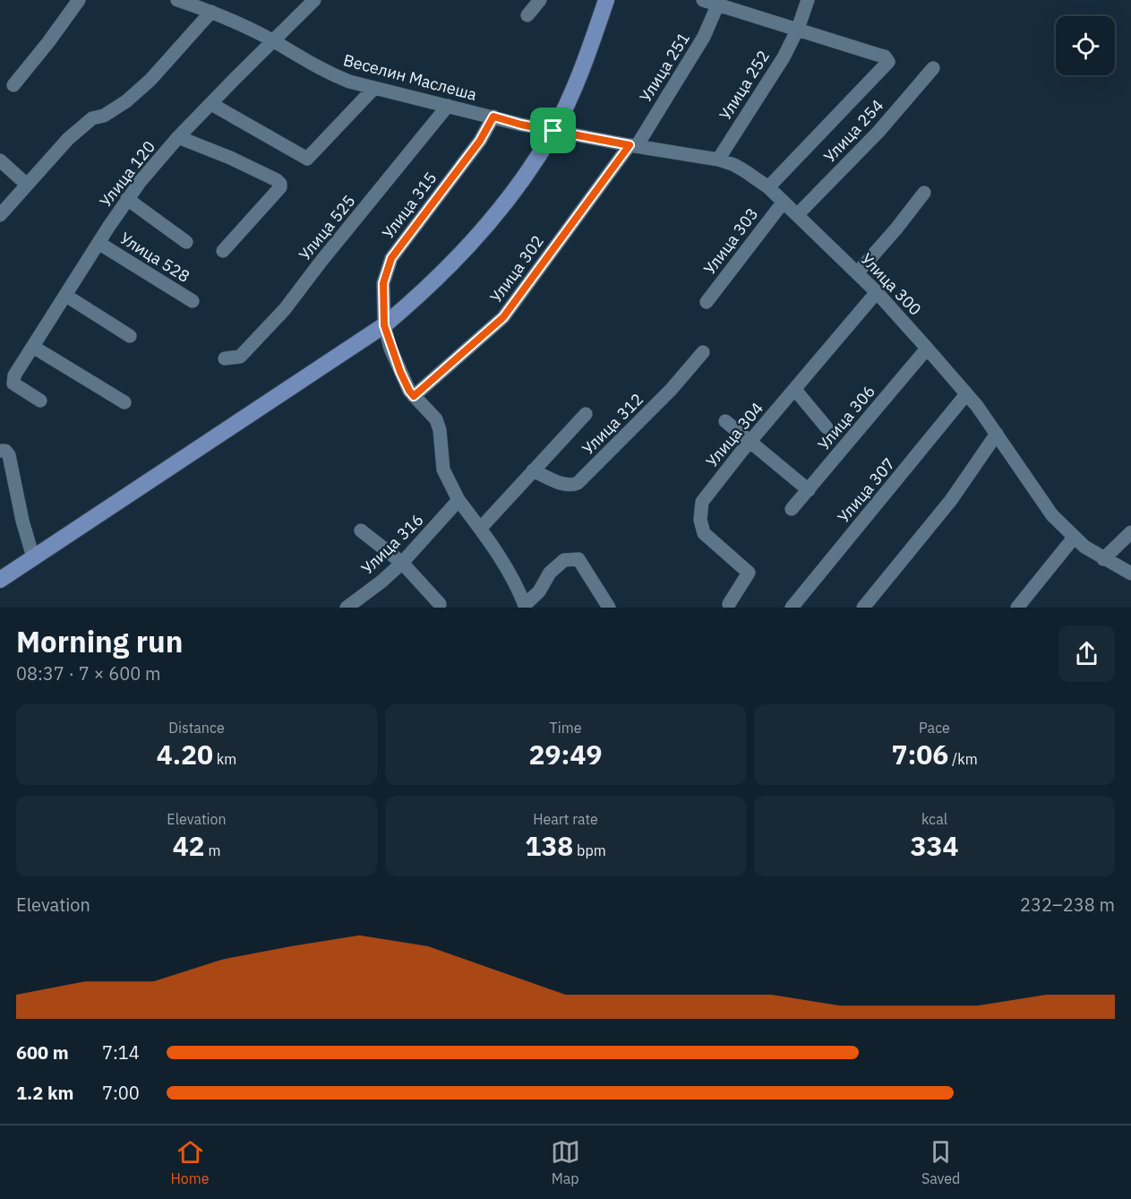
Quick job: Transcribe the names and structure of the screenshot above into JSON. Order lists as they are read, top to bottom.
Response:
{
  "streets": {
    "street": [
      "Улица 251",
      "Веселин Маслеша",
      "Улица 252",
      "Улица 254",
      "Улица 120",
      "Улица 315",
      "Улица 525",
      "Улица 303",
      "Улица 528",
      "Улица 302",
      "Улица 300",
      "Улица 306",
      "Улица 312",
      "Улица 304",
      "Улица 307",
      "Улица 316"
    ]
  },
  "crossings": [
    ["Улица 251", "Улица 302"],
    ["Улица 251", "Улица 300"],
    ["Веселин Маслеша", "Улица 120"],
    ["Веселин Маслеша", "Улица 315"],
    ["Веселин Маслеша", "Улица 525"],
    ["Веселин Маслеша", "Улица 300"],
    ["Улица 252", "Улица 300"],
    ["Улица 254", "Улица 300"],
    ["Улица 120", "Улица 528"],
    ["Улица 315", "Улица 302"],
    ["Улица 315", "Улица 312"],
    ["Улица 315", "Улица 316"],
    ["Улица 303", "Улица 300"],
    ["Улица 302", "Улица 300"],
    ["Улица 300", "Улица 306"],
    ["Улица 300", "Улица 304"],
    ["Улица 300", "Улица 307"]
  ],
  "page": {
    "heading": ["Morning run", "08:37 · 7 × 600 m"],
    "stats": [
      ["Distance", "4.20 km"],
      ["Time", "29:49"],
      ["Pace", "7:06 /km"],
      ["Elevation", "42 m"],
      ["Heart rate", "138 bpm"],
      ["kcal", "334"]
    ],
    "chart": ["Elevation", "232–238 m"],
    "list": [
      {
        "name": "600 m",
        "note": "7:14"
      },
      {
        "name": "1.2 km",
        "note": "7:00"
      }
    ],
    "tabs": ["Home", "Map", "Saved"]
  }
}
